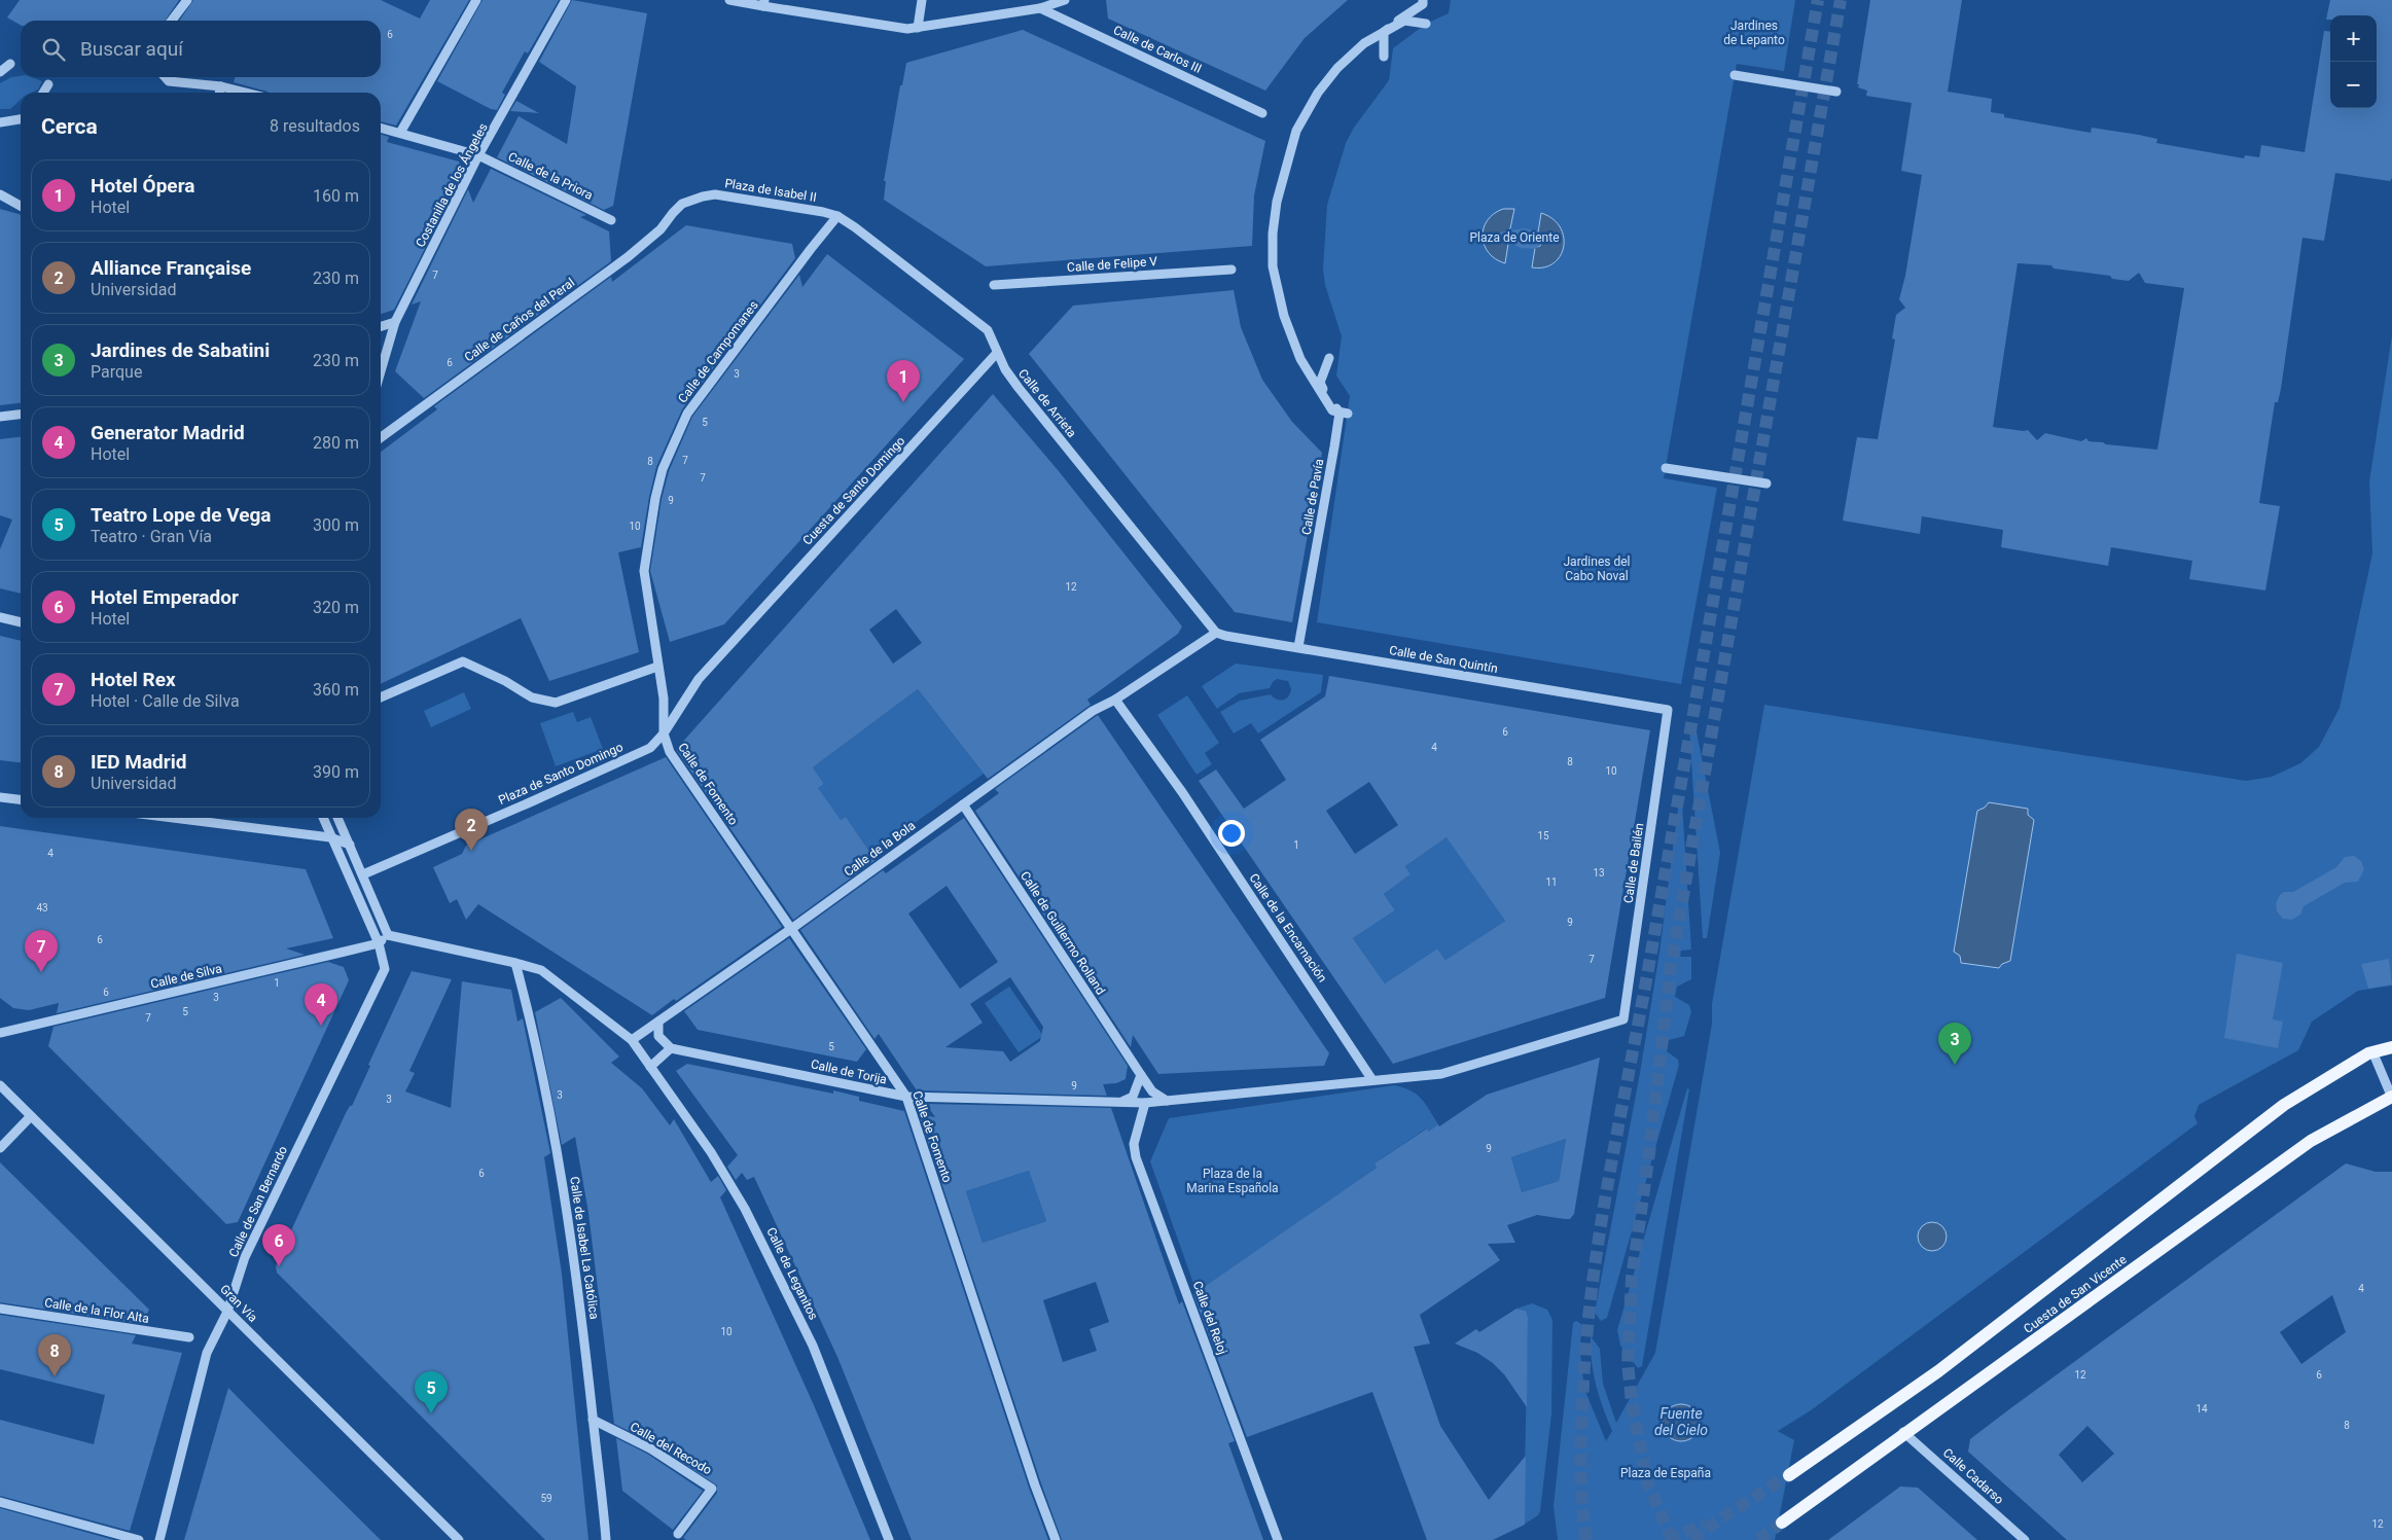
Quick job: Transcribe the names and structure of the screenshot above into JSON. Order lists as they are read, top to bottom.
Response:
{
  "streets": {
    "main road": ["Cuesta de San Vicente"],
    "street": [
      "Calle de Carlos III",
      "Calle de la Priora",
      "Costanilla de los Ángeles",
      "Plaza de Isabel II",
      "Calle de Felipe V",
      "Calle de Caños del Peral",
      "Calle de Campomanes",
      "Calle de Arrieta",
      "Cuesta de Santo Domingo",
      "Calle de Pavía",
      "Calle de San Quintín",
      "Plaza de Santo Domingo",
      "Calle de Fomento",
      "Calle de la Bola",
      "Calle de Bailén",
      "Calle de la Encarnación",
      "Calle de Guillermo Rolland",
      "Calle de Silva",
      "Calle de Torija",
      "Calle de San Bernardo",
      "Calle de Isabel La Católica",
      "Calle de Leganitos",
      "Gran Vía",
      "Calle de la Flor Alta",
      "Calle del Reloj",
      "Calle del Recodo",
      "Calle Cadarso"
    ]
  },
  "crossings": [
    ["Calle de la Priora", "Costanilla de los Ángeles"],
    ["Plaza de Isabel II", "Calle de Caños del Peral"],
    ["Plaza de Isabel II", "Calle de Campomanes"],
    ["Plaza de Isabel II", "Calle de Arrieta"],
    ["Calle de Campomanes", "Calle de Arrieta"],
    ["Calle de Campomanes", "Plaza de Santo Domingo"],
    ["Calle de Campomanes", "Calle de Fomento"],
    ["Calle de Arrieta", "Cuesta de Santo Domingo"],
    ["Calle de Arrieta", "Calle de San Quintín"],
    ["Calle de Arrieta", "Calle de la Bola"],
    ["Cuesta de Santo Domingo", "Plaza de Santo Domingo"],
    ["Calle de Pavía", "Calle de San Quintín"],
    ["Calle de San Quintín", "Calle de la Bola"],
    ["Calle de San Quintín", "Calle de Bailén"],
    ["Plaza de Santo Domingo", "Calle de Fomento"],
    ["Calle de Fomento", "Calle de la Bola"],
    ["Calle de Fomento", "Calle de Torija"],
    ["Calle de la Bola", "Calle de la Encarnación"],
    ["Calle de la Bola", "Calle de Guillermo Rolland"],
    ["Calle de la Bola", "Calle de Leganitos"],
    ["Calle de Bailén", "Calle de la Encarnación"],
    ["Calle de Silva", "Calle de San Bernardo"],
    ["Calle de Torija", "Calle del Reloj"],
    ["Calle de San Bernardo", "Gran Vía"],
    ["Calle de Isabel La Católica", "Calle del Recodo"],
    ["Cuesta de San Vicente", "Calle Cadarso"]
  ],
  "water": ["Fuente del Cielo"],
  "parks": [
    "Jardines de Lepanto",
    "Plaza de Oriente",
    "Jardines del Cabo Noval",
    "Plaza de la Marina Española",
    "Plaza de España"
  ],
  "house_numbers": [
    "6",
    "7",
    "6",
    "3",
    "5",
    "7",
    "8",
    "7",
    "9",
    "10",
    "12",
    "6",
    "4",
    "8",
    "10",
    "15",
    "1",
    "4",
    "13",
    "11",
    "43",
    "9",
    "6",
    "7",
    "1",
    "6",
    "3",
    "5",
    "7",
    "5",
    "9",
    "3",
    "3",
    "9",
    "6",
    "4",
    "10",
    "12",
    "6",
    "14",
    "8",
    "59",
    "12"
  ],
  "page": {
    "map_buttons": ["+", "−"],
    "search": "Buscar aquí",
    "heading": ["Cerca", "8 resultados"],
    "list": [
      {
        "mark": "1",
        "name": "Hotel Ópera",
        "note": "Hotel",
        "value": "160 m"
      },
      {
        "mark": "2",
        "name": "Alliance Française",
        "note": "Universidad",
        "value": "230 m"
      },
      {
        "mark": "3",
        "name": "Jardines de Sabatini",
        "note": "Parque",
        "value": "230 m"
      },
      {
        "mark": "4",
        "name": "Generator Madrid",
        "note": "Hotel",
        "value": "280 m"
      },
      {
        "mark": "5",
        "name": "Teatro Lope de Vega",
        "note": "Teatro · Gran Vía",
        "value": "300 m"
      },
      {
        "mark": "6",
        "name": "Hotel Emperador",
        "note": "Hotel",
        "value": "320 m"
      },
      {
        "mark": "7",
        "name": "Hotel Rex",
        "note": "Hotel · Calle de Silva",
        "value": "360 m"
      },
      {
        "mark": "8",
        "name": "IED Madrid",
        "note": "Universidad",
        "value": "390 m"
      }
    ],
    "pins": [
      "1",
      "2",
      "7",
      "4",
      "3",
      "6",
      "8",
      "5"
    ]
  }
}
